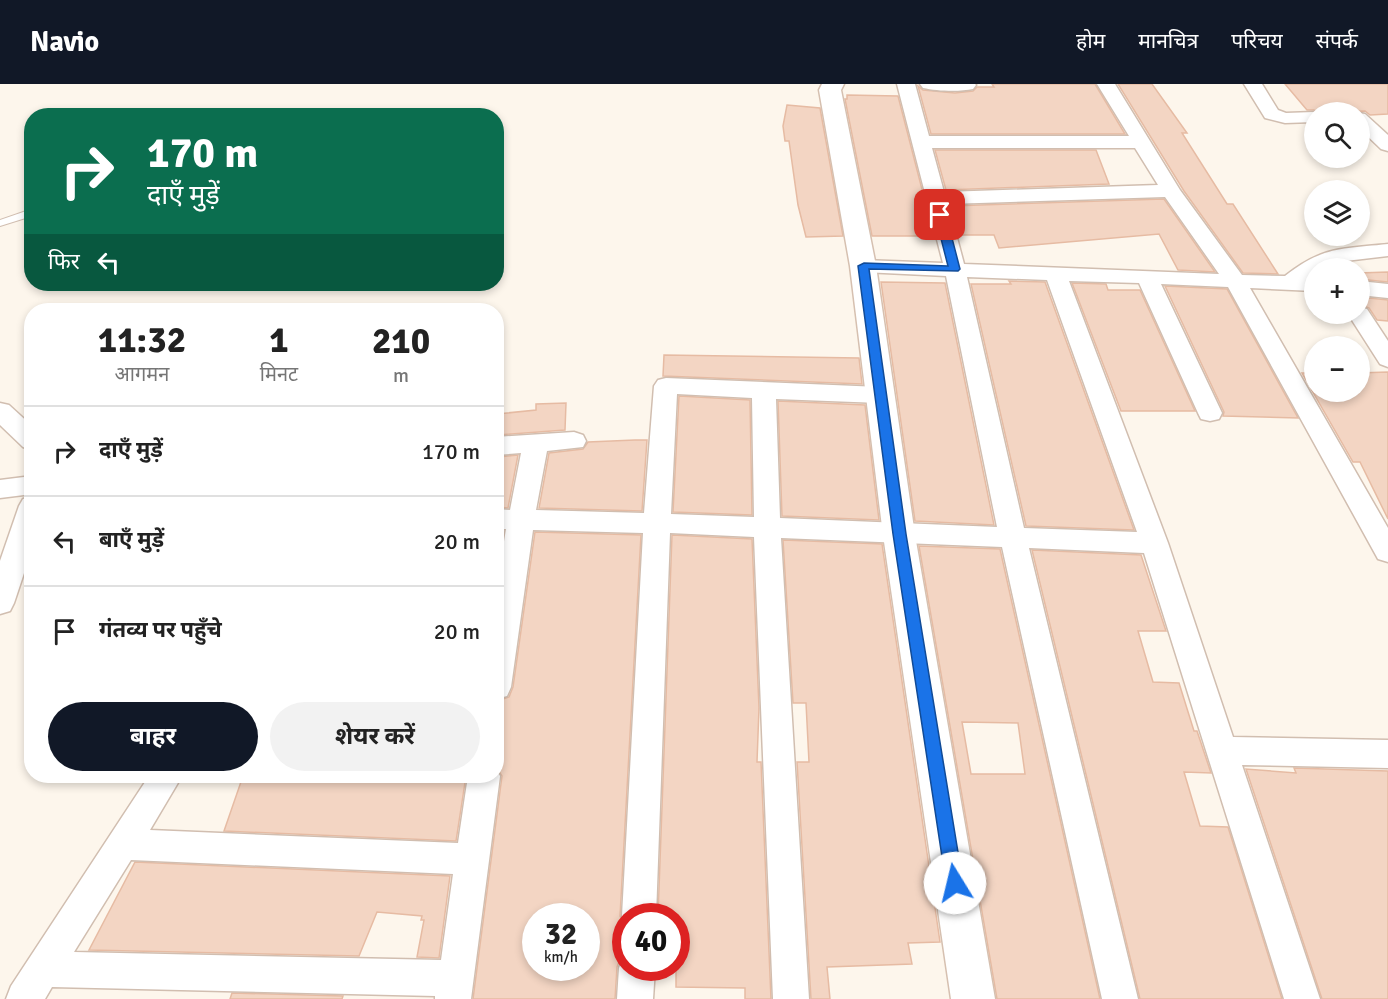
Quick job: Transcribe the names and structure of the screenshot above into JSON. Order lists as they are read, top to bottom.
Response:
{
  "page": {
    "header": "Navio",
    "nav": [
      "होम",
      "मानचित्र",
      "परिचय",
      "संपर्क"
    ],
    "map_buttons": ["+", "−"],
    "turn": ["170 m", "दाएँ मुड़ें"],
    "then": "फिर",
    "eta": [
      "11:32",
      "आगमन",
      "1",
      "मिनट",
      "210",
      "m"
    ],
    "list": [
      {
        "name": "दाएँ मुड़ें",
        "value": "170 m"
      },
      {
        "name": "बाएँ मुड़ें",
        "value": "20 m"
      },
      {
        "name": "गंतव्य पर पहुँचे",
        "value": "20 m"
      }
    ],
    "buttons": ["बाहर", "शेयर करें"],
    "speed": "32 km/h",
    "limit": "40"
  }
}
